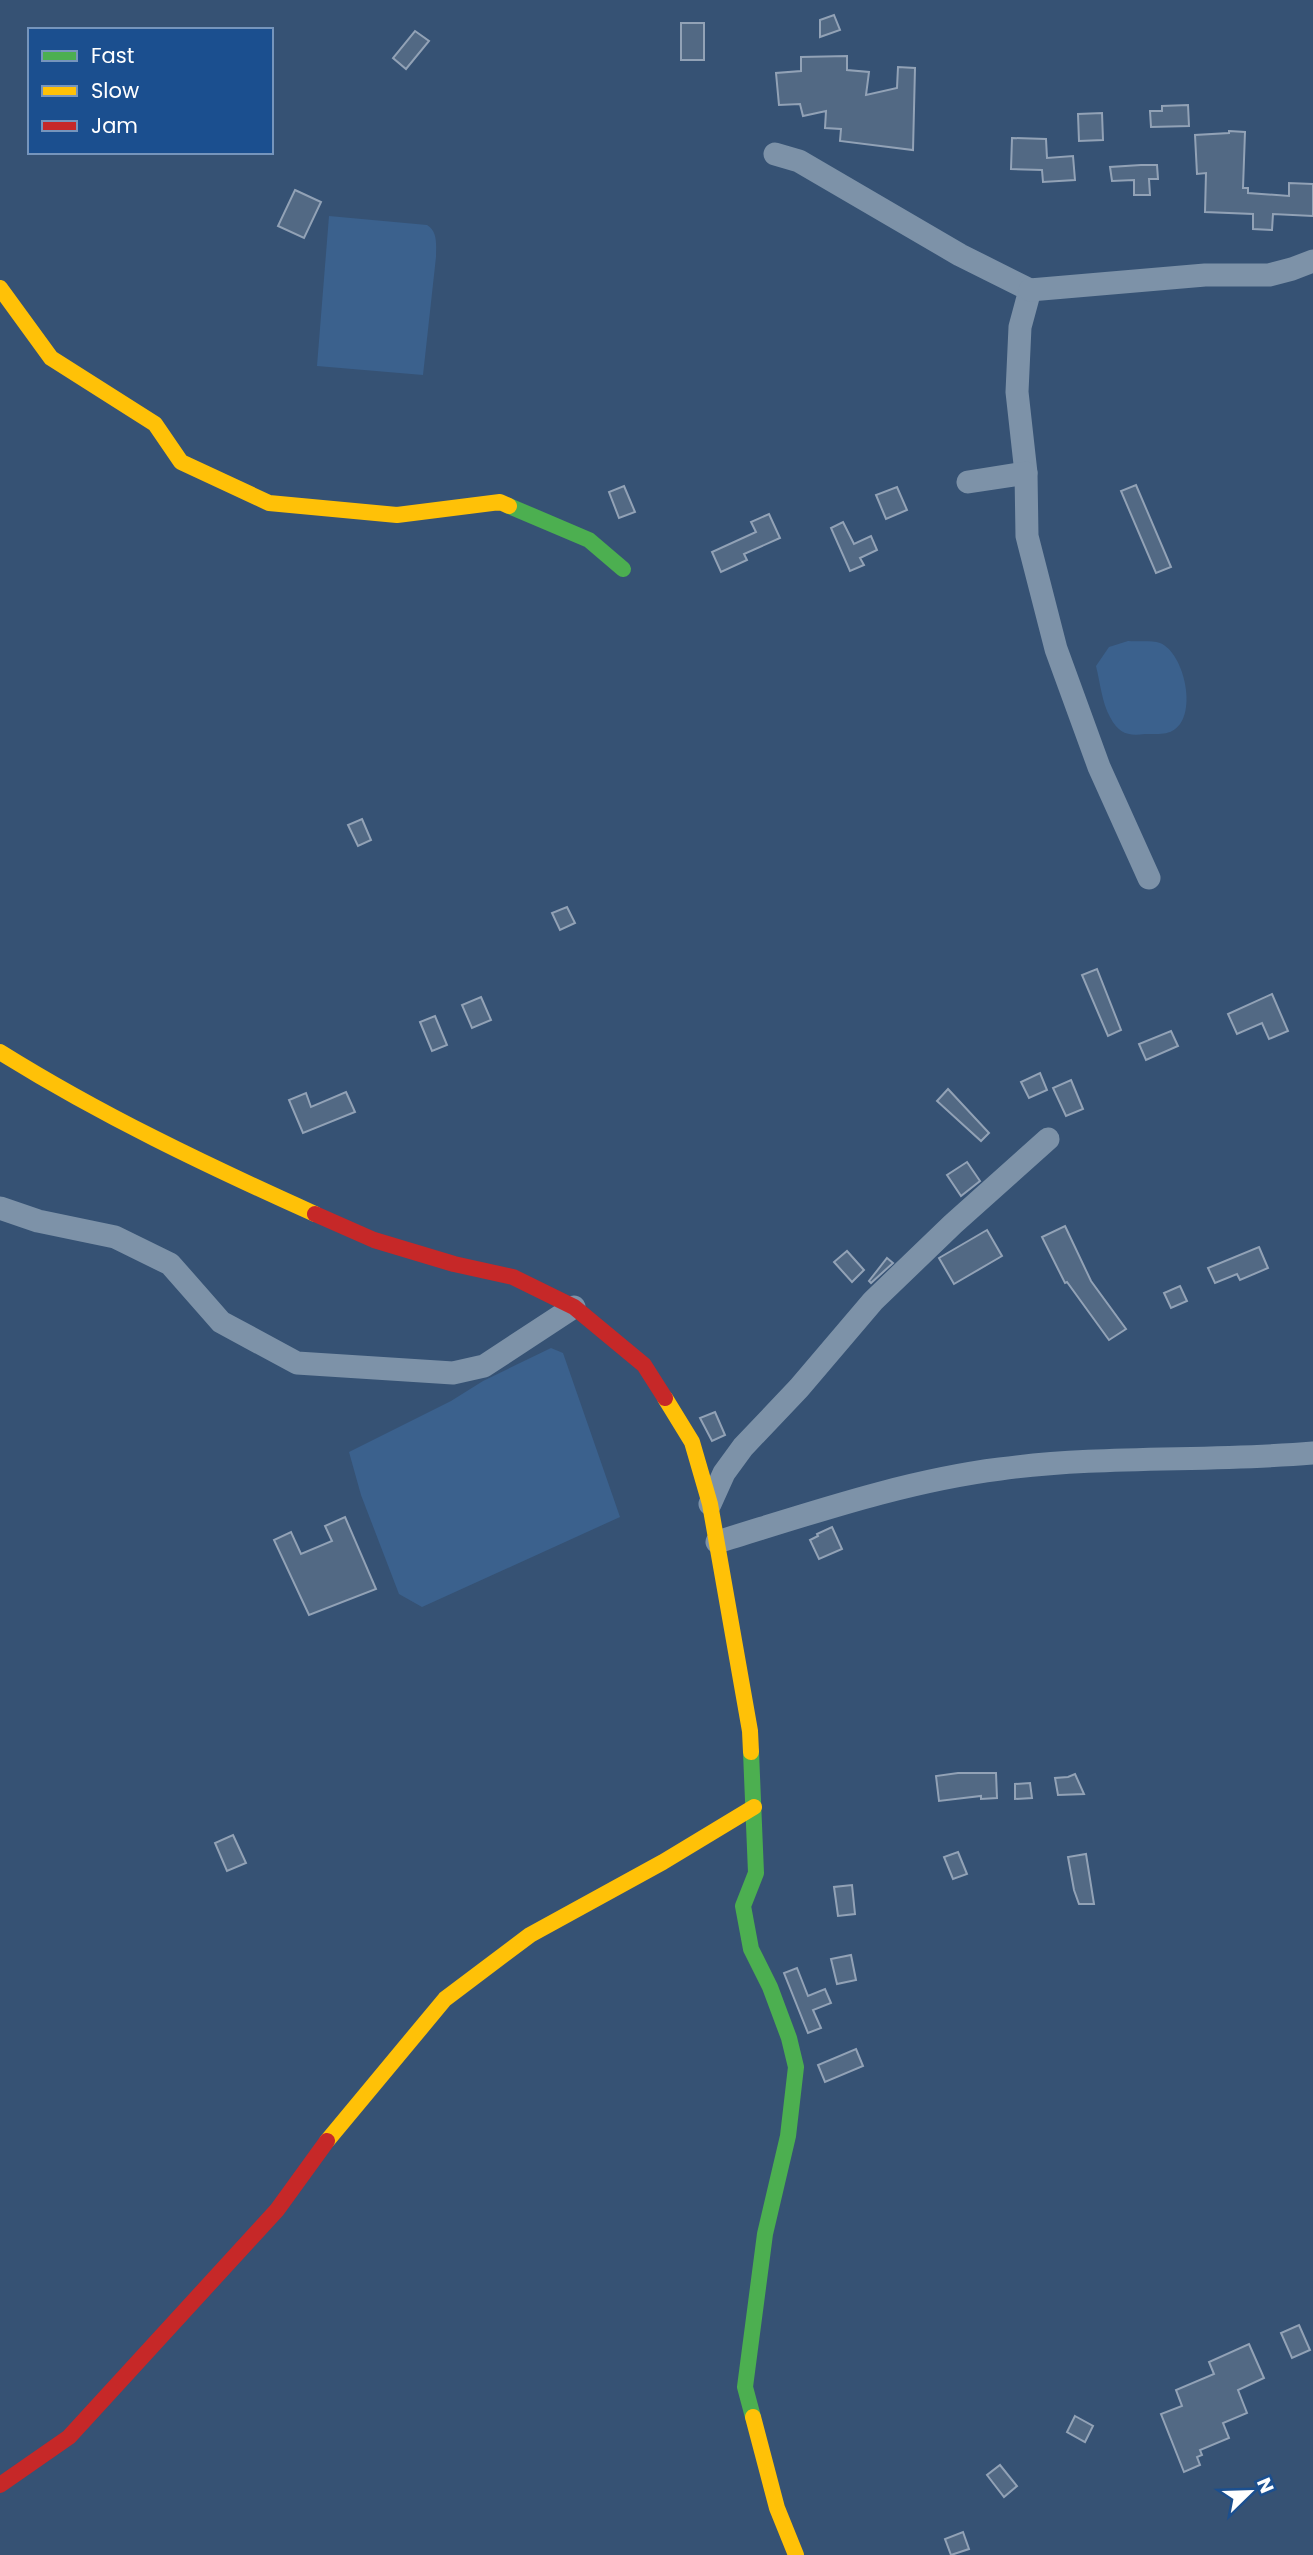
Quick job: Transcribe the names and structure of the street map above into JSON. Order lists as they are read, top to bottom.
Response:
{
  "legend": ["Fast", "Slow", "Jam"],
  "north": "top right"
}
